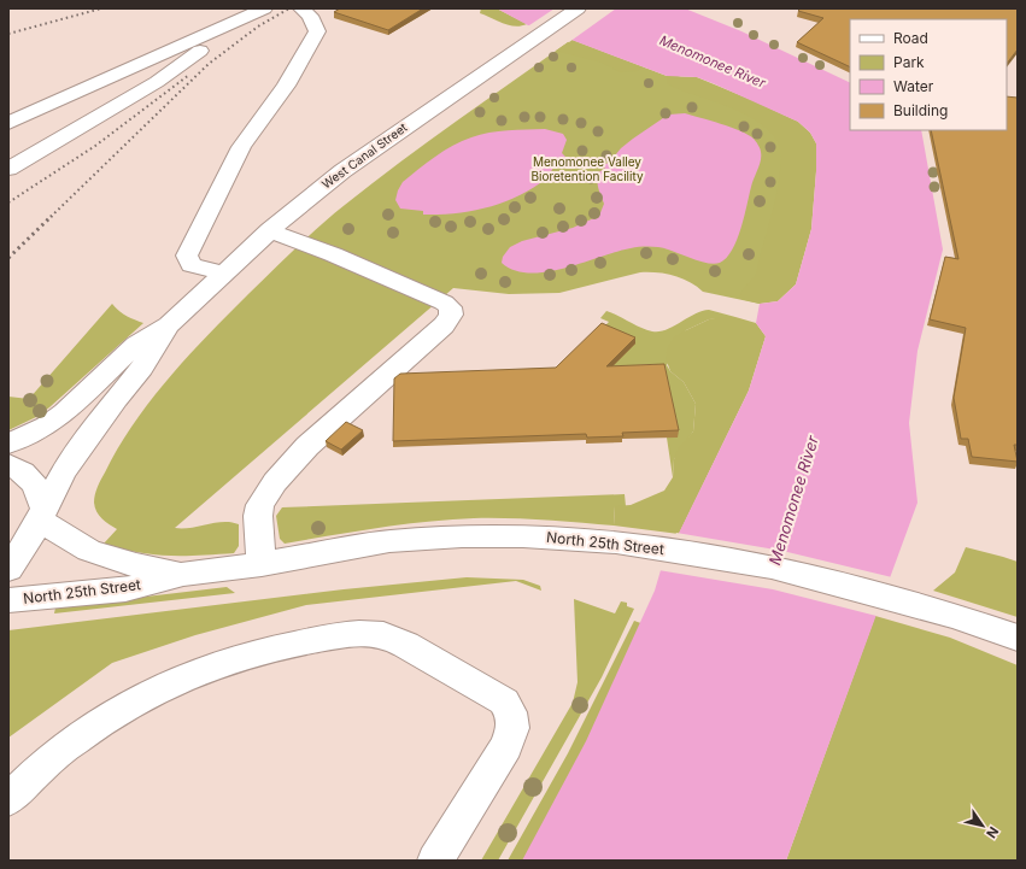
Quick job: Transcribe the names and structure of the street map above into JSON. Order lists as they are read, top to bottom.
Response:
{
  "streets": {
    "street": ["West Canal Street", "North 25th Street"]
  },
  "crossings": [
    ["West Canal Street", "North 25th Street"]
  ],
  "water": ["Menomonee River"],
  "parks": ["Menomonee Valley Bioretention Facility"],
  "legend": [
    "Road",
    "Park",
    "Water",
    "Building"
  ],
  "north": "bottom right"
}
